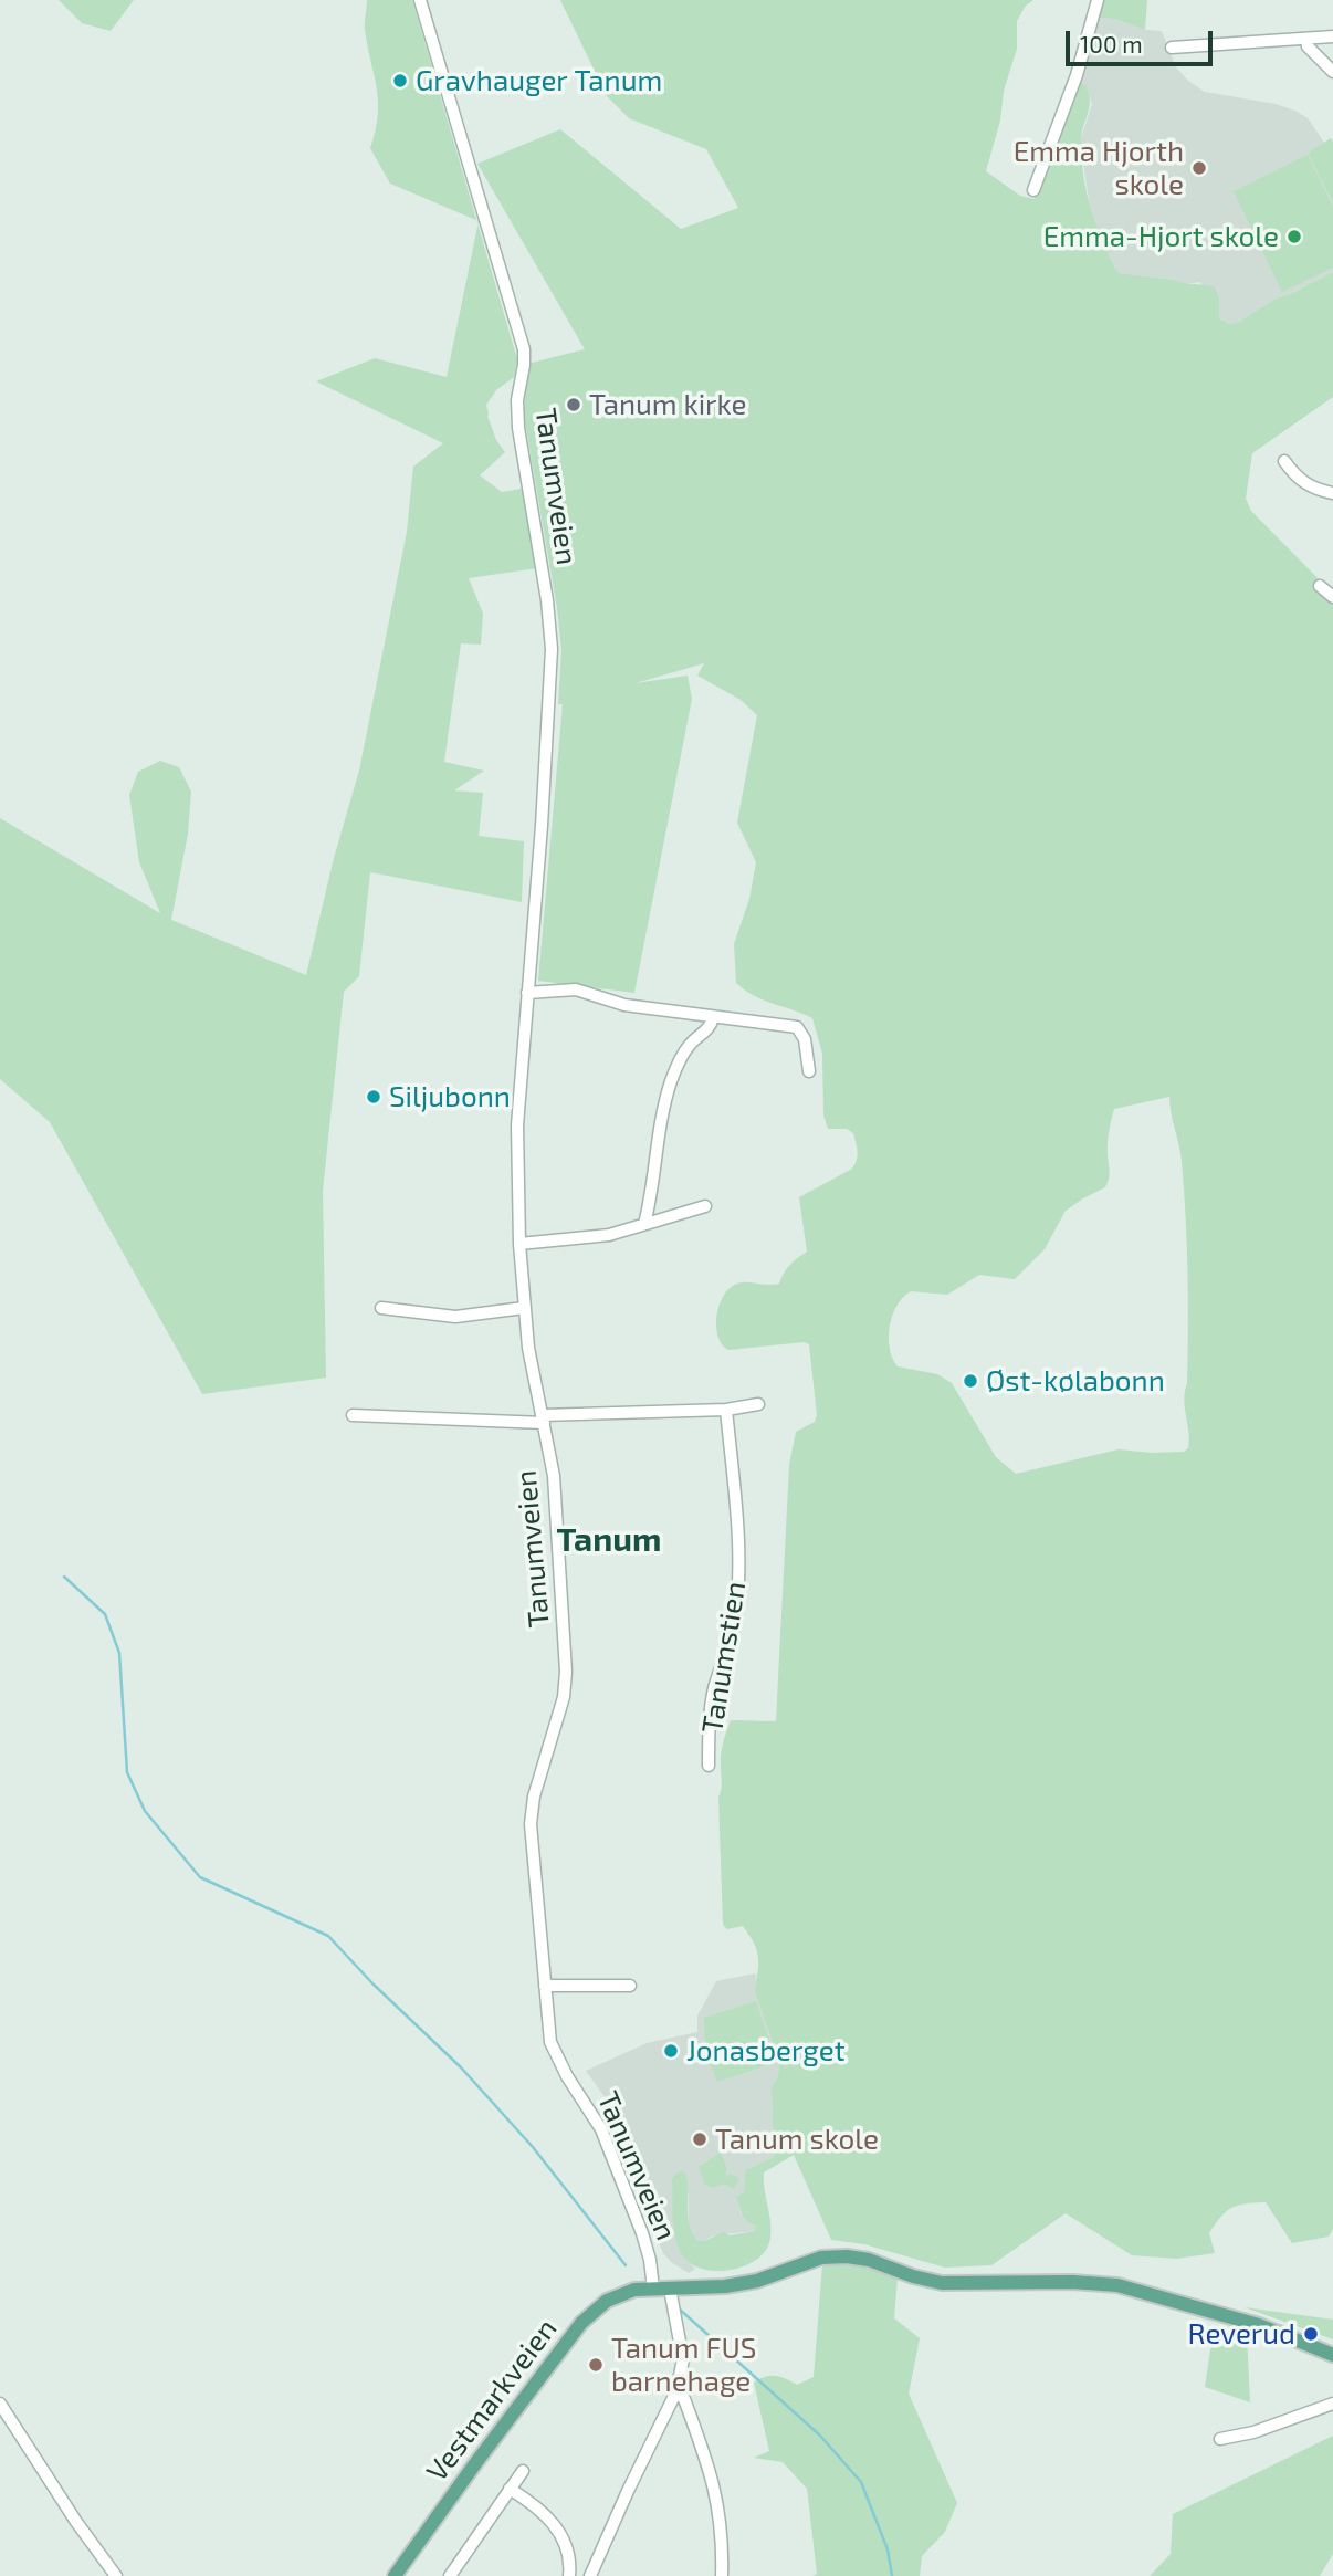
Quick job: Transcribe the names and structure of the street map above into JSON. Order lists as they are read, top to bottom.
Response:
{
  "streets": {
    "main road": ["Tanumveien", "Vestmarkveien"],
    "street": ["Tanumstien"]
  },
  "crossings": [
    ["Tanumveien", "Vestmarkveien"]
  ],
  "districts": ["Tanum"],
  "places": [
    "Gravhauger Tanum",
    "Emma Hjorth skole",
    "Emma-Hjort skole",
    "Tanum kirke",
    "Siljubonn",
    "Øst-kølabonn",
    "Jonasberget",
    "Tanum skole",
    "Reverud",
    "Tanum FUS barnehage"
  ],
  "scale_bar": "100 m"
}
